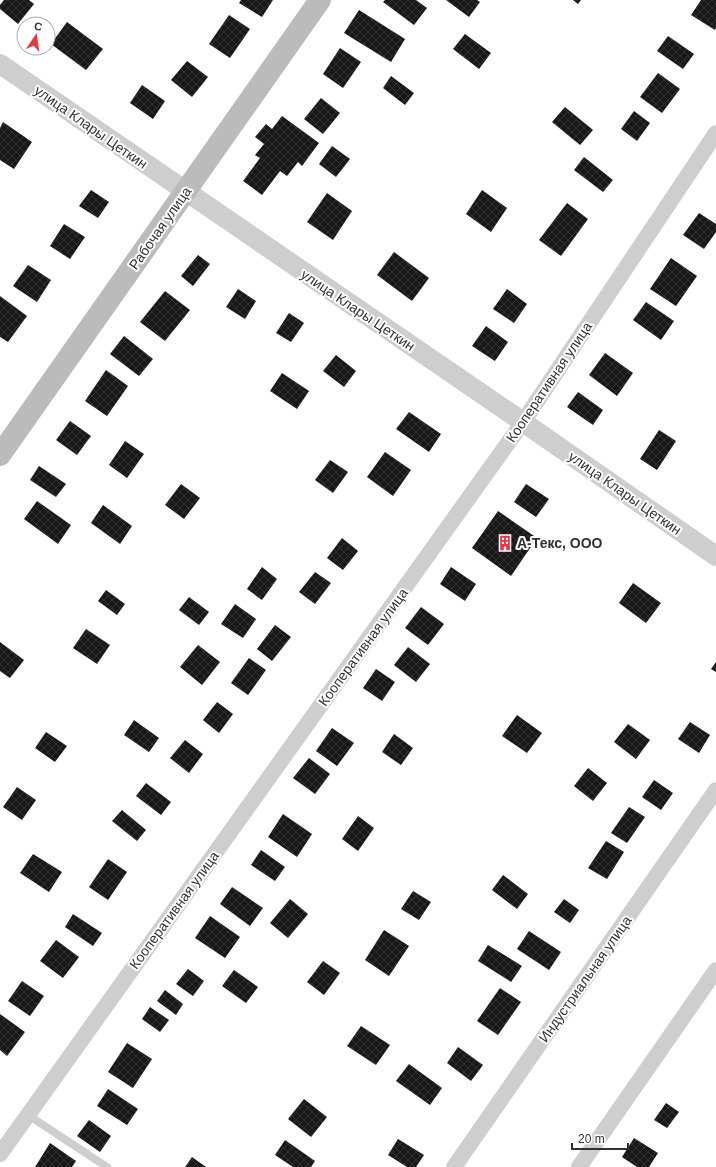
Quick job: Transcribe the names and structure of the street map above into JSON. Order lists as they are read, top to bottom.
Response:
{
  "streets": {
    "main road": ["Рабочая улица"],
    "street": ["улица Клары Цеткин", "Кооперативная улица", "Индустриальная улица"]
  },
  "crossings": [
    ["улица Клары Цеткин", "Рабочая улица"],
    ["улица Клары Цеткин", "Кооперативная улица"]
  ],
  "places": {
    "building": ["А-Текс, ООО"]
  },
  "scale_bar": "20 m",
  "north": "top"
}
